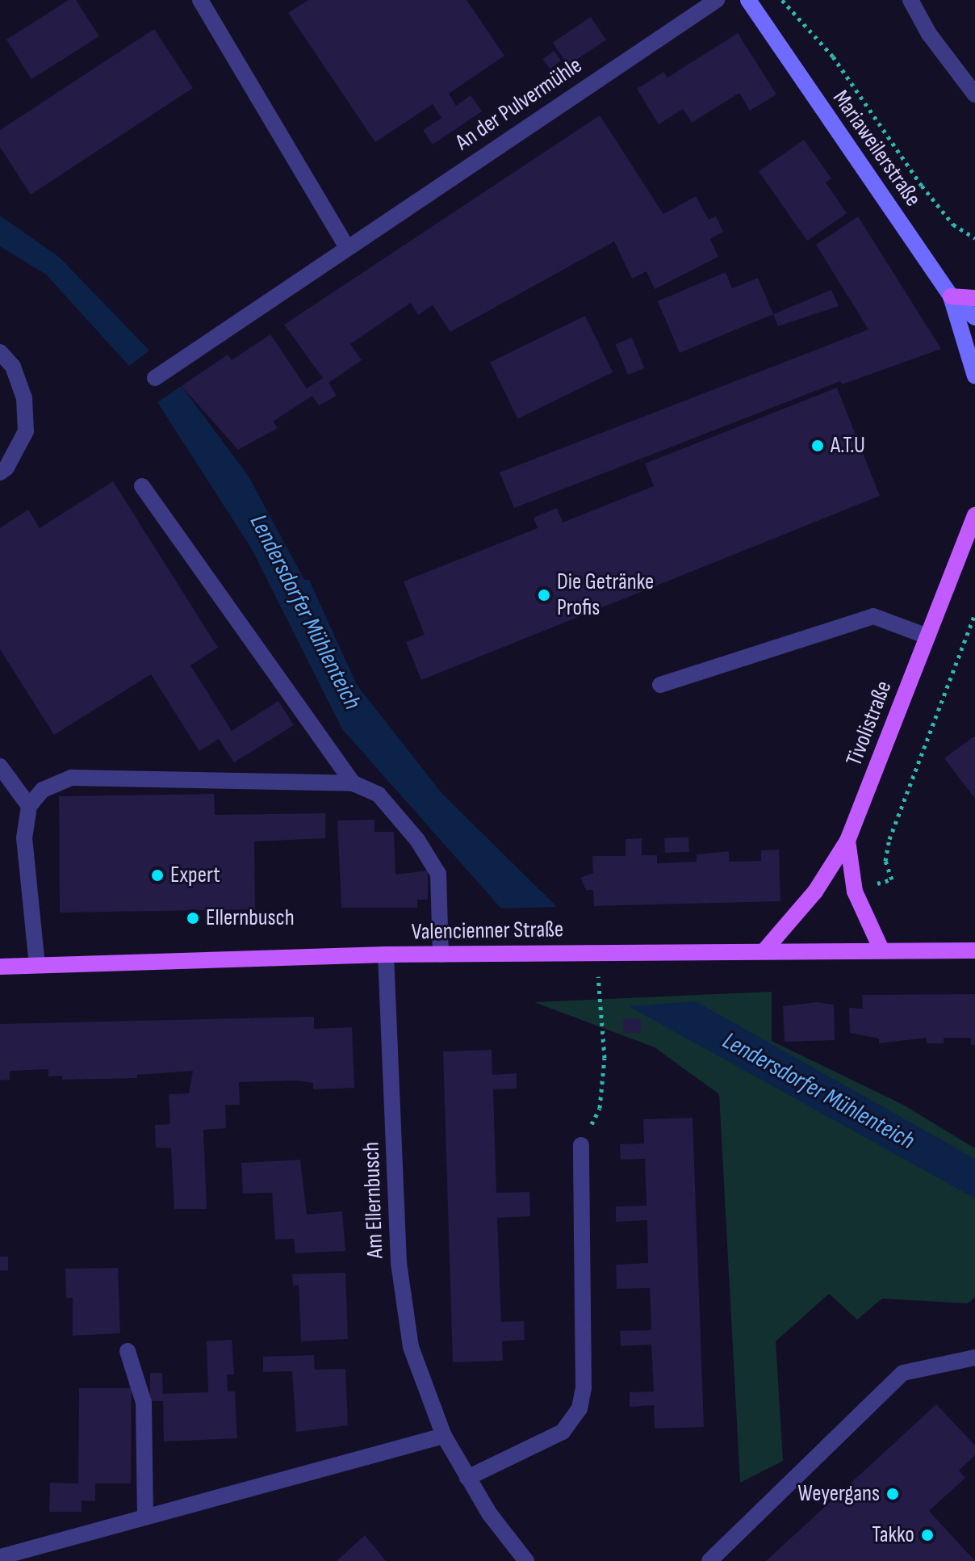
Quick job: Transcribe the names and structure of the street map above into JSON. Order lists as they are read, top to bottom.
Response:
{
  "streets": {
    "main road": ["Mariaweilerstraße", "Tivolistraße", "Valencienner Straße"],
    "street": ["An der Pulvermühle", "Am Ellernbusch"]
  },
  "crossings": [
    ["Tivolistraße", "Valencienner Straße"],
    ["Valencienner Straße", "Am Ellernbusch"]
  ],
  "water": ["Lendersdorfer Mühlenteich"],
  "places": [
    "A.T.U",
    "Die Getränke Profis",
    "Expert",
    "Ellernbusch",
    "Weyergans",
    "Takko"
  ]
}
